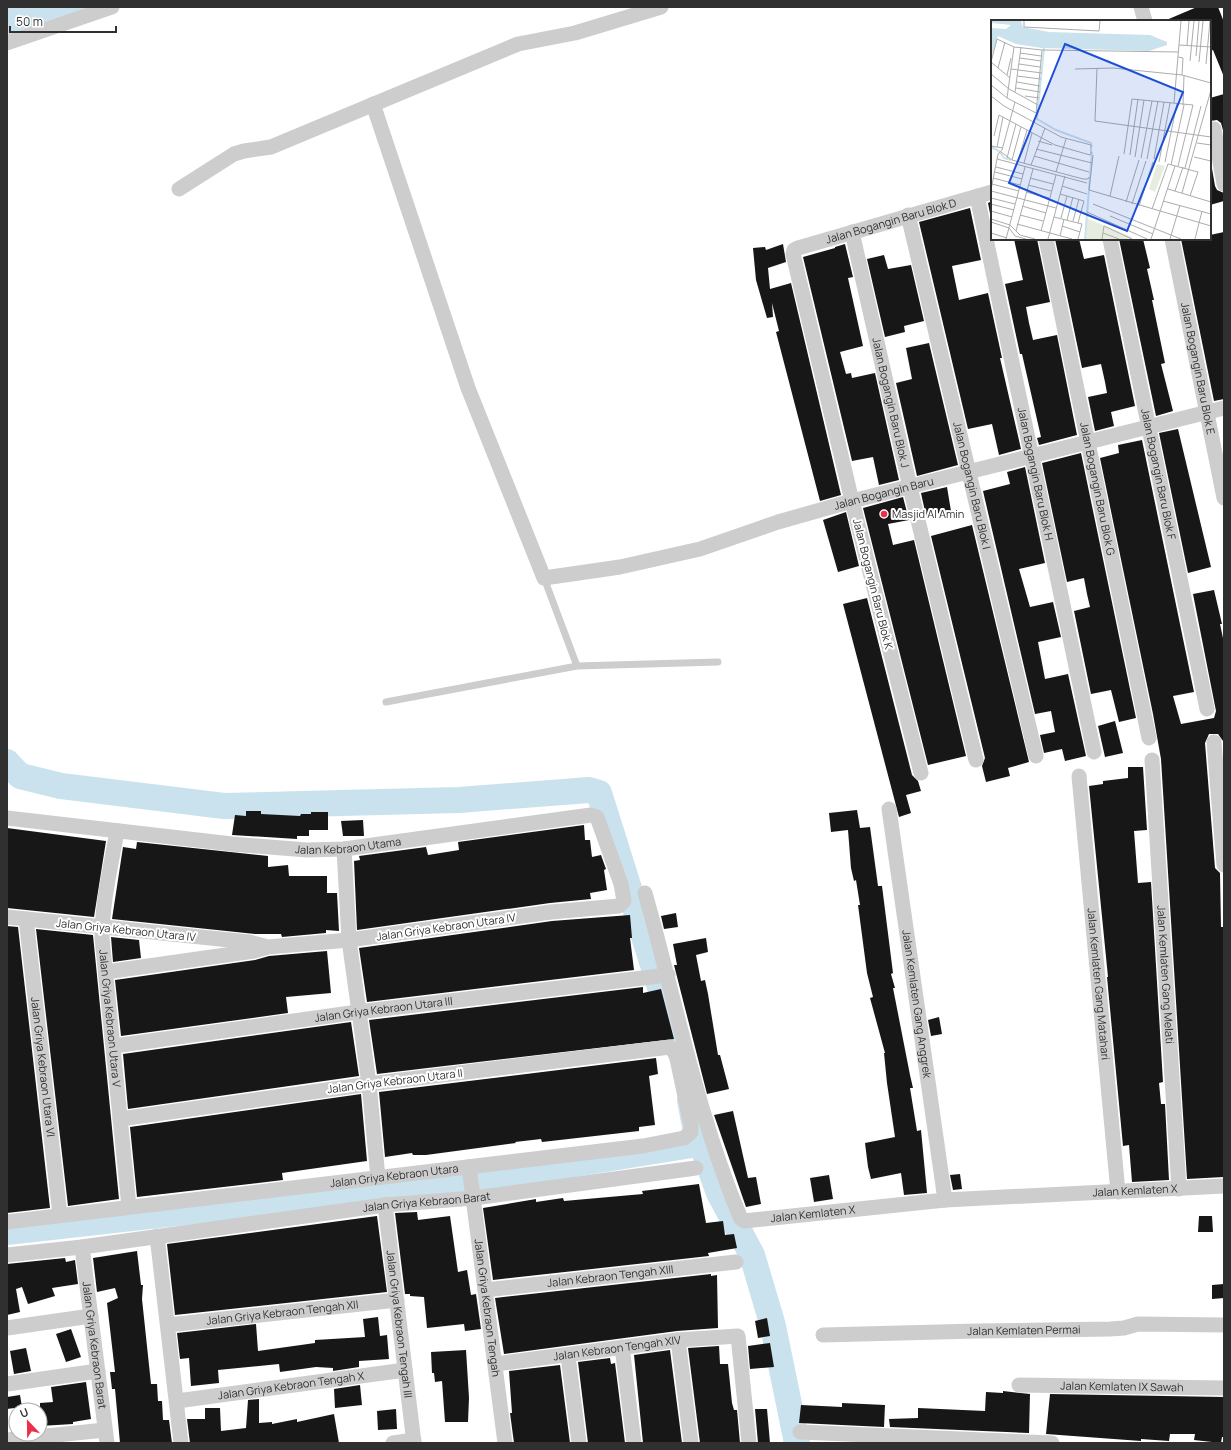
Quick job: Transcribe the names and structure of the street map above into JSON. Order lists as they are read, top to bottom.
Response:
{
  "streets": {
    "street": [
      "Jalan Bogangin Baru Blok D",
      "Jalan Bogangin Baru Blok E",
      "Jalan Bogangin Baru Blok J",
      "Jalan Bogangin Baru Blok H",
      "Jalan Bogangin Baru Blok F",
      "Jalan Bogangin Baru Blok I",
      "Jalan Bogangin Baru Blok G",
      "Jalan Bogangin Baru",
      "Jalan Bogangin Baru Blok K",
      "Jalan Kebraon Utama",
      "Jalan Griya Kebraon Utara IV",
      "Jalan Kemlaten Gang Melati",
      "Jalan Kemlaten Gang Matahari",
      "Jalan Kemlaten Gang Anggrek",
      "Jalan Griya Kebraon Utara III",
      "Jalan Griya Kebraon Utara V",
      "Jalan Griya Kebraon Utara VI",
      "Jalan Griya Kebraon Utara II",
      "Jalan Griya Kebraon Utara",
      "Jalan Kemlaten X",
      "Jalan Griya Kebraon Barat",
      "Jalan Kebraon Tengah XIII",
      "Jalan Griya Kebraon Tengah",
      "Jalan Griya Kebraon Tengah XII",
      "Jalan Griya Kebraon Tengah III",
      "Jalan Kemlaten Permai",
      "Jalan Kebraon Tengah XIV",
      "Jalan Griya Kebraon Tengah X",
      "Jalan Kemlaten IX Sawah"
    ]
  },
  "crossings": [
    ["Jalan Bogangin Baru Blok D", "Jalan Bogangin Baru Blok J"],
    ["Jalan Bogangin Baru Blok D", "Jalan Bogangin Baru Blok H"],
    ["Jalan Bogangin Baru Blok D", "Jalan Bogangin Baru Blok I"],
    ["Jalan Bogangin Baru Blok D", "Jalan Bogangin Baru Blok K"],
    ["Jalan Bogangin Baru Blok E", "Jalan Bogangin Baru"],
    ["Jalan Bogangin Baru Blok J", "Jalan Bogangin Baru"],
    ["Jalan Bogangin Baru Blok H", "Jalan Bogangin Baru"],
    ["Jalan Bogangin Baru Blok F", "Jalan Bogangin Baru"],
    ["Jalan Bogangin Baru Blok I", "Jalan Bogangin Baru"],
    ["Jalan Bogangin Baru Blok G", "Jalan Bogangin Baru"],
    ["Jalan Bogangin Baru", "Jalan Bogangin Baru Blok K"],
    ["Jalan Kebraon Utama", "Jalan Griya Kebraon Utara IV"],
    ["Jalan Kebraon Utama", "Jalan Griya Kebraon Utara V"],
    ["Jalan Griya Kebraon Utara IV", "Jalan Griya Kebraon Utara V"],
    ["Jalan Griya Kebraon Utara IV", "Jalan Griya Kebraon Utara VI"],
    ["Jalan Kemlaten Gang Melati", "Jalan Kemlaten X"],
    ["Jalan Kemlaten Gang Matahari", "Jalan Kemlaten X"],
    ["Jalan Kemlaten Gang Anggrek", "Jalan Kemlaten X"],
    ["Jalan Griya Kebraon Utara III", "Jalan Griya Kebraon Utara V"],
    ["Jalan Griya Kebraon Utara III", "Jalan Kemlaten X"],
    ["Jalan Griya Kebraon Utara V", "Jalan Griya Kebraon Utara II"],
    ["Jalan Griya Kebraon Utara V", "Jalan Griya Kebraon Utara"],
    ["Jalan Griya Kebraon Utara VI", "Jalan Griya Kebraon Utara"],
    ["Jalan Griya Kebraon Utara II", "Jalan Griya Kebraon Utara"],
    ["Jalan Griya Kebraon Utara", "Jalan Griya Kebraon Tengah"],
    ["Jalan Griya Kebraon Barat", "Jalan Griya Kebraon Tengah"],
    ["Jalan Griya Kebraon Barat", "Jalan Griya Kebraon Tengah III"],
    ["Jalan Kebraon Tengah XIII", "Jalan Griya Kebraon Tengah"],
    ["Jalan Griya Kebraon Tengah", "Jalan Kebraon Tengah XIV"],
    ["Jalan Griya Kebraon Tengah XII", "Jalan Griya Kebraon Tengah III"],
    ["Jalan Griya Kebraon Tengah III", "Jalan Griya Kebraon Tengah X"]
  ],
  "places": ["Masjid Al Amin"],
  "scale_bar": "50 m",
  "north": "top"
}
